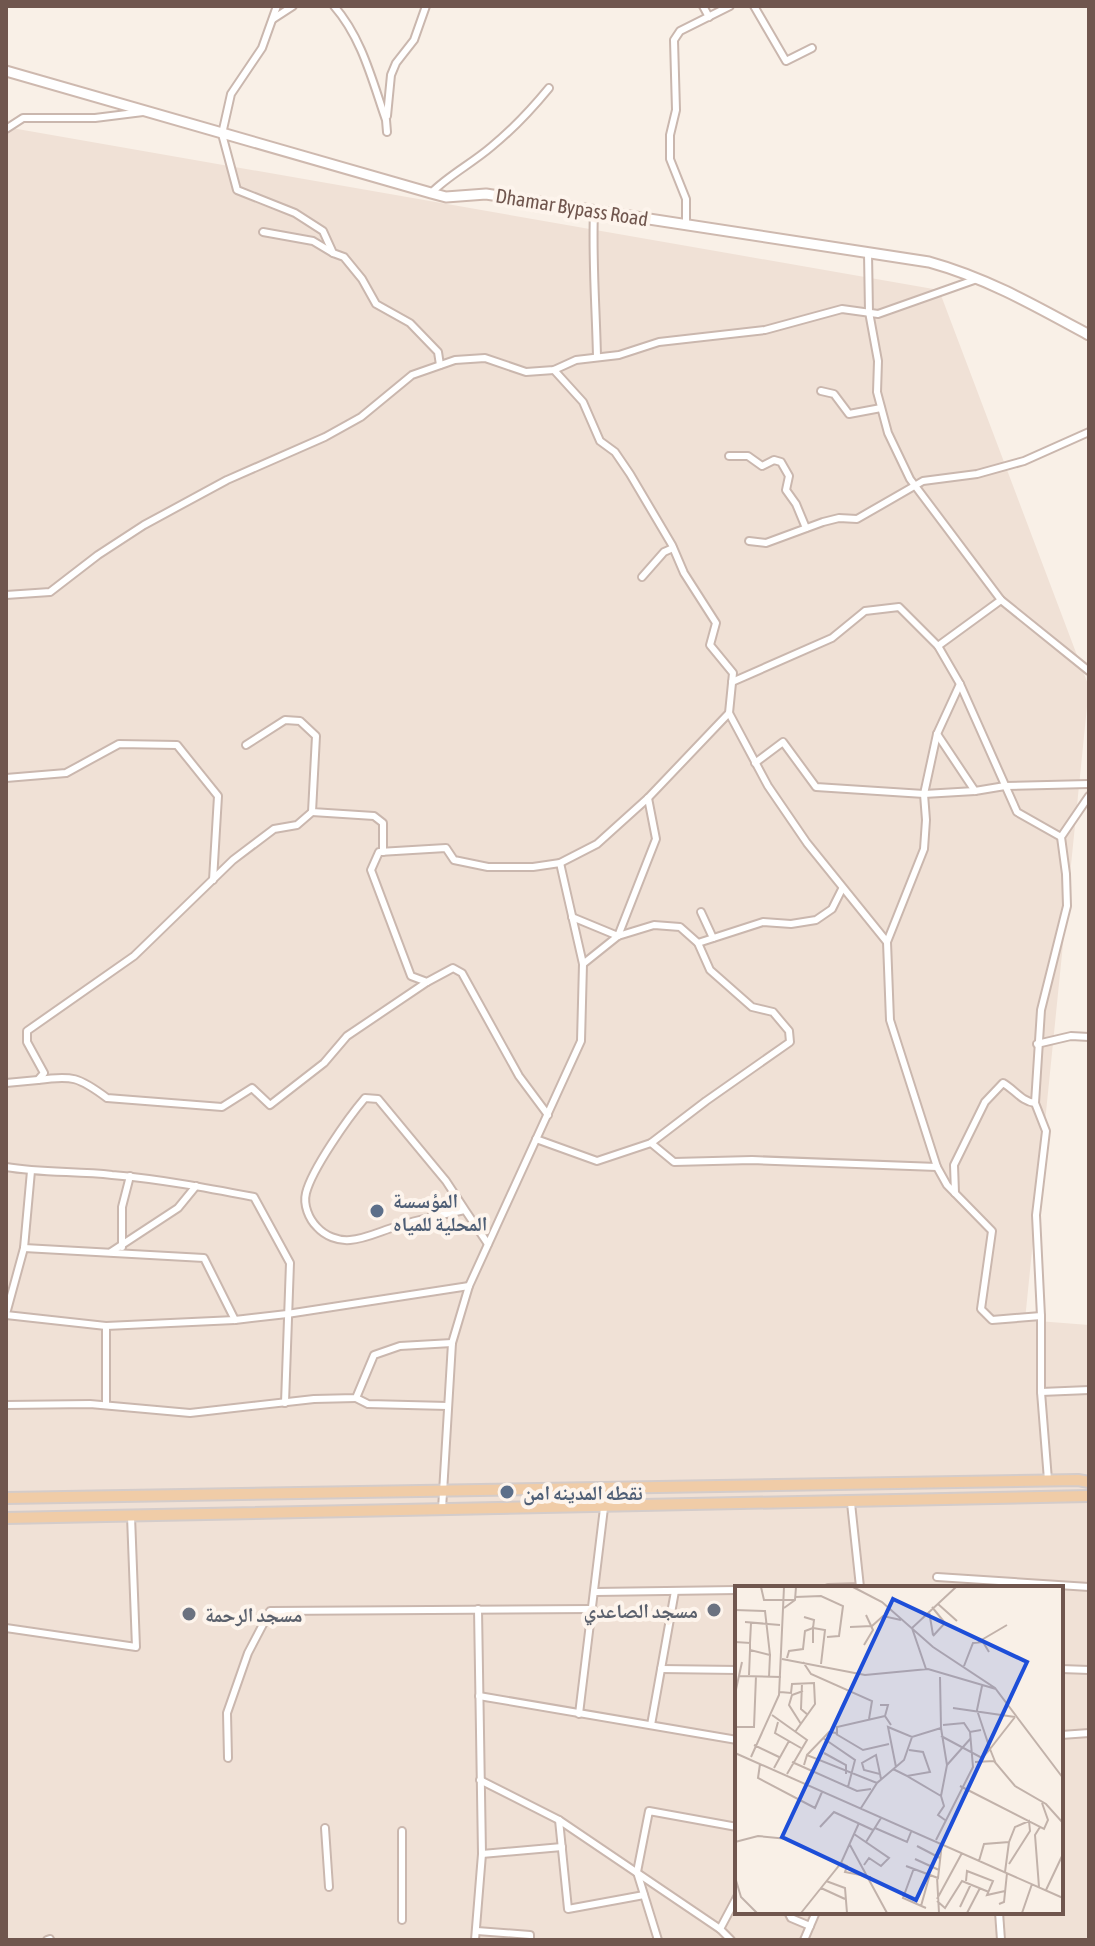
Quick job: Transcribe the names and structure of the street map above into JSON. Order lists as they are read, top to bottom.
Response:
{
  "streets": {
    "main road": ["Dhamar Bypass Road"]
  },
  "places": [
    "المؤسسة المحلية للمياه",
    "نقطه المدينه امن",
    "مسجد الصاعدي",
    "مسجد الرحمة"
  ]
}
